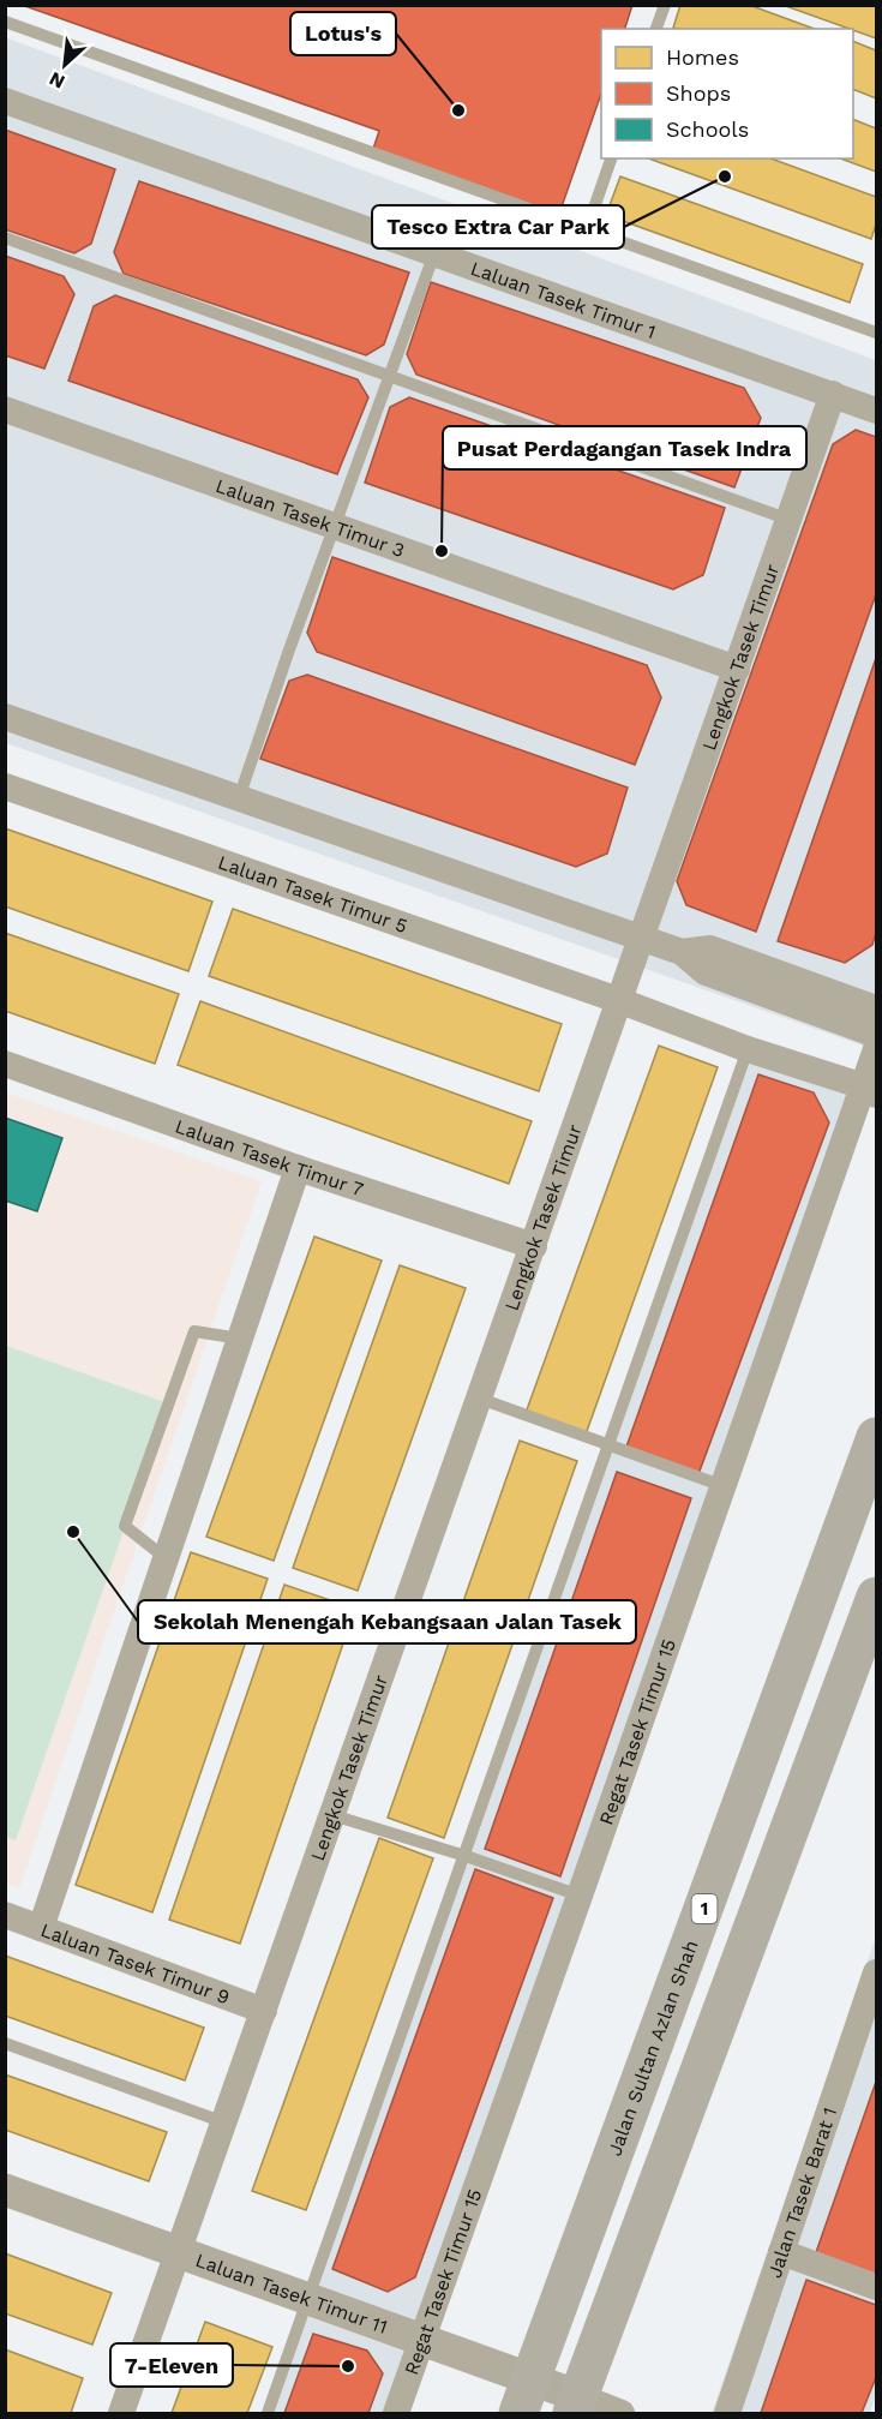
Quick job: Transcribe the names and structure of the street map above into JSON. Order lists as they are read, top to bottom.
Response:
{
  "streets": {
    "main road": ["1", "Jalan Sultan Azlan Shah"],
    "street": [
      "Laluan Tasek Timur 1",
      "Laluan Tasek Timur 3",
      "Lengkok Tasek Timur",
      "Laluan Tasek Timur 5",
      "Laluan Tasek Timur 7",
      "Regat Tasek Timur 15",
      "Laluan Tasek Timur 9",
      "Jalan Tasek Barat 1",
      "Laluan Tasek Timur 11"
    ]
  },
  "crossings": [
    ["Laluan Tasek Timur 1", "Lengkok Tasek Timur"],
    ["Laluan Tasek Timur 3", "Lengkok Tasek Timur"],
    ["Lengkok Tasek Timur", "Laluan Tasek Timur 5"],
    ["Lengkok Tasek Timur", "Laluan Tasek Timur 7"],
    ["Lengkok Tasek Timur", "Laluan Tasek Timur 9"],
    ["Lengkok Tasek Timur", "Laluan Tasek Timur 11"],
    ["Regat Tasek Timur 15", "Laluan Tasek Timur 11"],
    ["Jalan Sultan Azlan Shah", "Laluan Tasek Timur 11"]
  ],
  "places": [
    "Lotus's",
    "Tesco Extra Car Park",
    "Pusat Perdagangan Tasek Indra",
    "Sekolah Menengah Kebangsaan Jalan Tasek",
    "7-Eleven"
  ],
  "legend": ["Homes", "Shops", "Schools"],
  "north": "bottom left"
}
